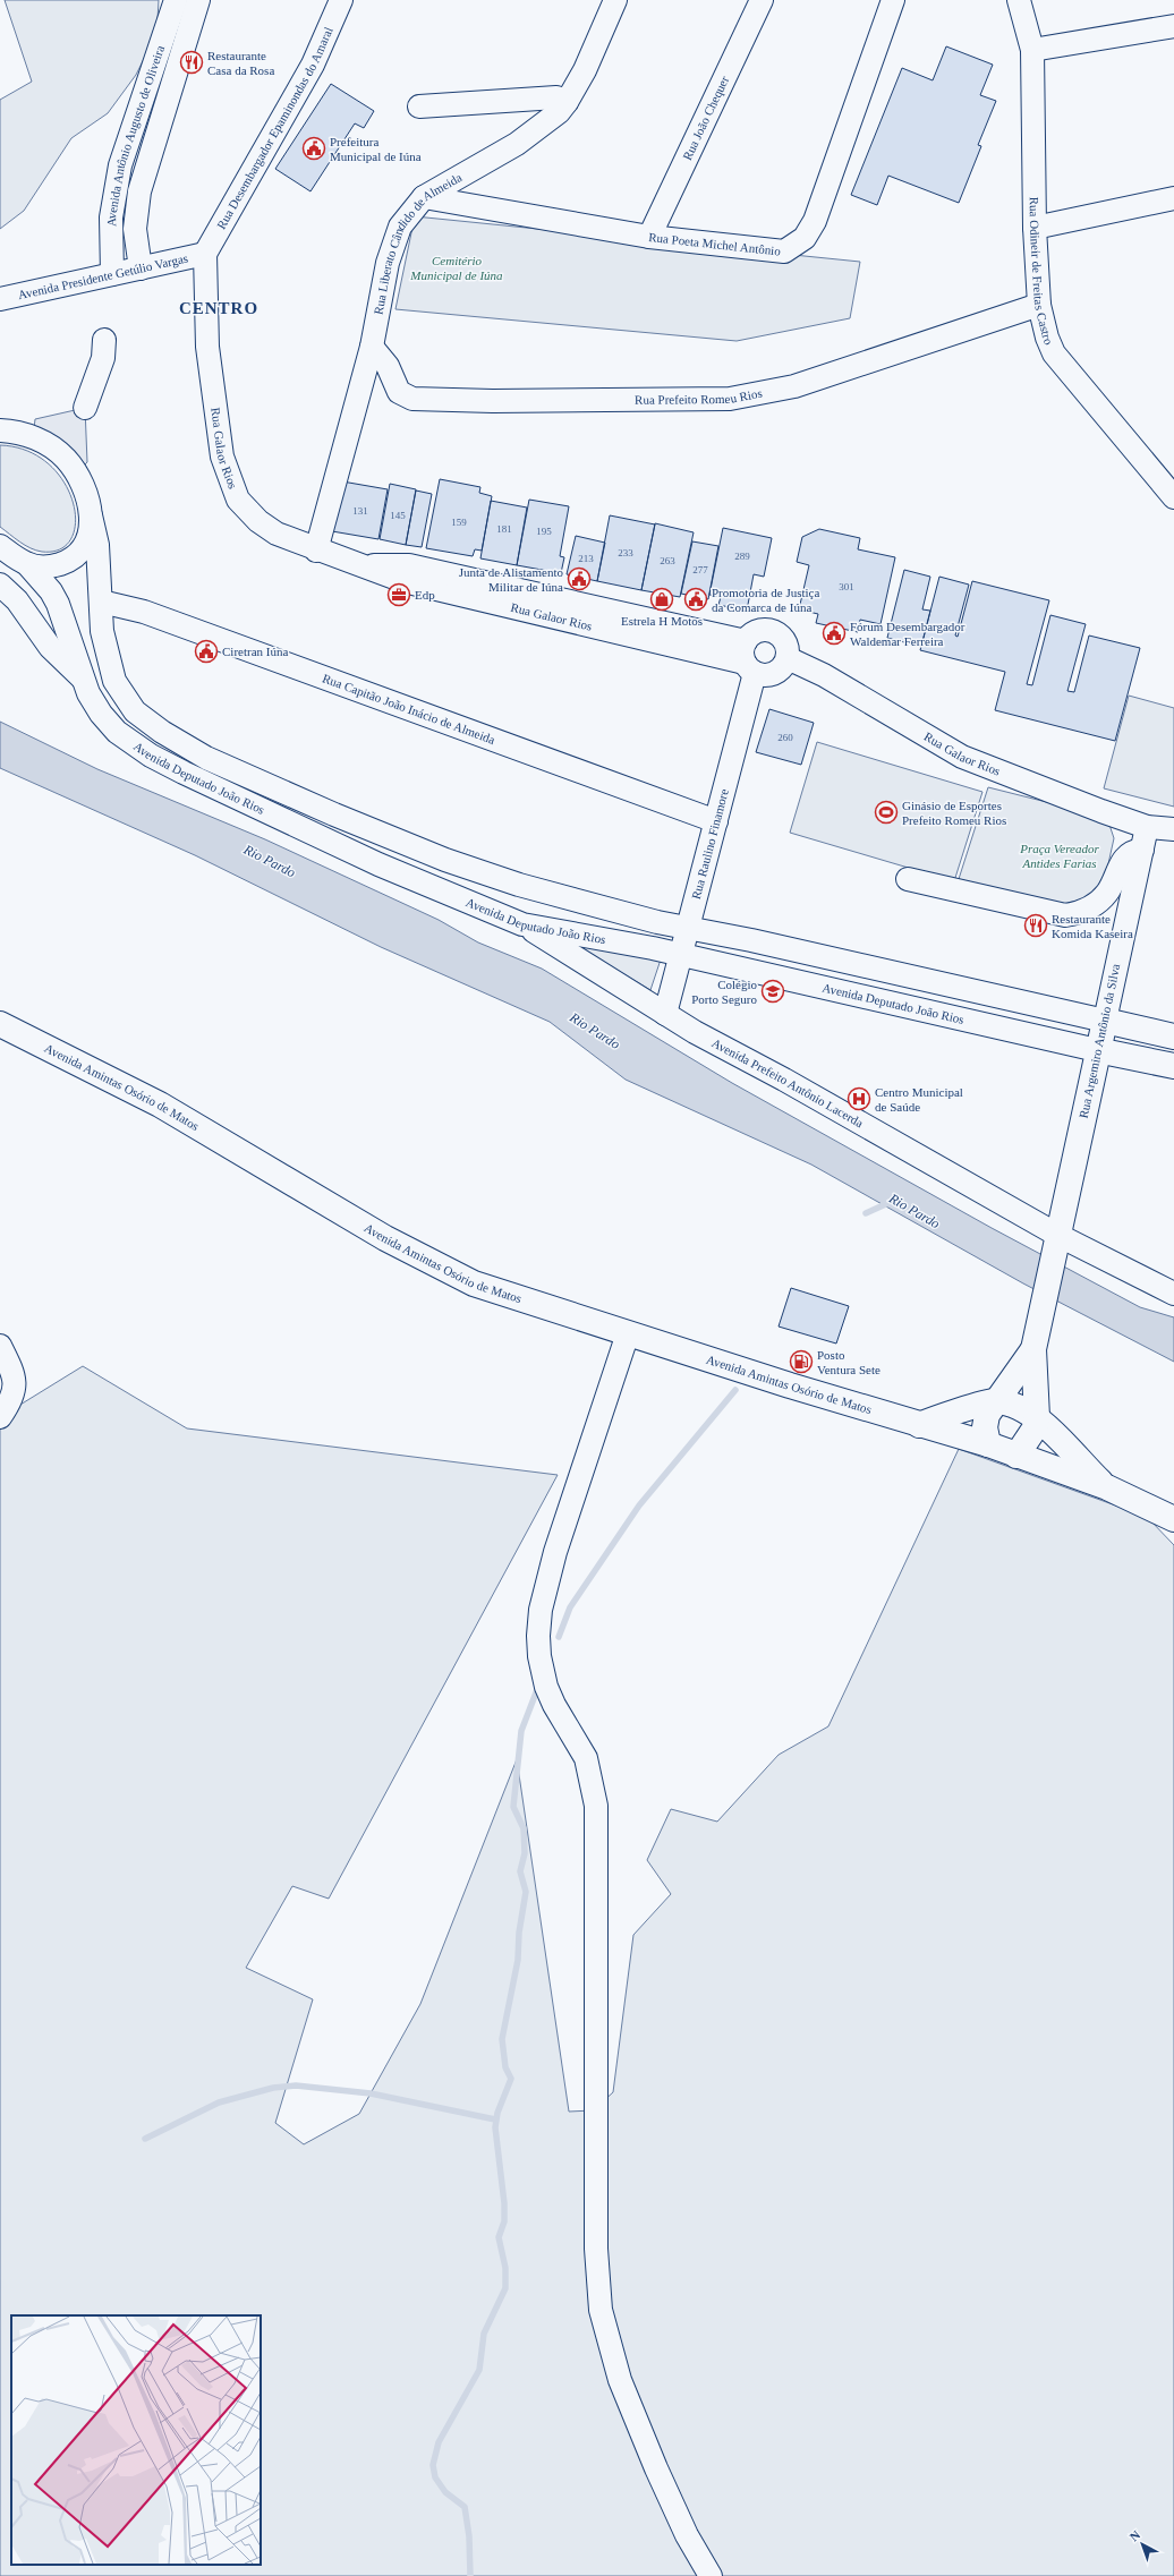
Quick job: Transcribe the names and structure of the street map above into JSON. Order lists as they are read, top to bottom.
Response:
{
  "streets": {
    "main road": ["Avenida Deputado João Rios", "Rua Argemiro Antônio da Silva", "Avenida Amintas Osório de Matos"],
    "street": [
      "Rua João Chequer",
      "Rua Desembargador Epaminondas do Amaral",
      "Avenida Antônio Augusto de Oliveira",
      "Rua Poeta Michel Antônio",
      "Rua Liberato Cândido de Almeida",
      "Rua Odineir de Freitas Castro",
      "Avenida Presidente Getúlio Vargas",
      "Rua Prefeito Romeu Rios",
      "Rua Galaor Rios",
      "Rua Capitão João Inácio de Almeida",
      "Rua Raulino Finamore",
      "Avenida Prefeito Antônio Lacerda"
    ]
  },
  "crossings": [
    ["Rua João Chequer", "Rua Poeta Michel Antônio"],
    ["Rua Desembargador Epaminondas do Amaral", "Avenida Presidente Getúlio Vargas"],
    ["Rua Desembargador Epaminondas do Amaral", "Rua Galaor Rios"],
    ["Avenida Antônio Augusto de Oliveira", "Avenida Presidente Getúlio Vargas"],
    ["Rua Poeta Michel Antônio", "Rua Liberato Cândido de Almeida"],
    ["Rua Liberato Cândido de Almeida", "Rua Prefeito Romeu Rios"],
    ["Rua Liberato Cândido de Almeida", "Rua Galaor Rios"],
    ["Rua Odineir de Freitas Castro", "Rua Prefeito Romeu Rios"],
    ["Avenida Presidente Getúlio Vargas", "Rua Galaor Rios"],
    ["Rua Galaor Rios", "Rua Raulino Finamore"],
    ["Rua Galaor Rios", "Rua Argemiro Antônio da Silva"],
    ["Rua Capitão João Inácio de Almeida", "Avenida Deputado João Rios"],
    ["Rua Capitão João Inácio de Almeida", "Rua Raulino Finamore"],
    ["Avenida Deputado João Rios", "Rua Raulino Finamore"],
    ["Avenida Deputado João Rios", "Rua Argemiro Antônio da Silva"],
    ["Avenida Deputado João Rios", "Avenida Prefeito Antônio Lacerda"],
    ["Rua Raulino Finamore", "Avenida Prefeito Antônio Lacerda"],
    ["Rua Argemiro Antônio da Silva", "Avenida Prefeito Antônio Lacerda"]
  ],
  "districts": ["CENTRO"],
  "water": ["Rio Pardo"],
  "parks": ["Cemitério Municipal de Iúna", "Praça Vereador Antides Farias"],
  "places": {
    "restaurant": ["Restaurante Casa da Rosa", "Restaurante Komida Kaseira"],
    "public building": [
      "Prefeitura Municipal de Iúna",
      "Junta de Alistamento Militar de Iúna",
      "Promotoria de Justiça da Comarca de Iúna",
      "Fórum Desembargador Waldemar Ferreira",
      "Ciretran Iúna"
    ],
    "office": ["Edp"],
    "shop": ["Estrela H Motos"],
    "sports": ["Ginásio de Esportes Prefeito Romeu Rios"],
    "school or university": ["Colégio Porto Seguro"],
    "hospital": ["Centro Municipal de Saúde"],
    "fuel station": ["Posto Ventura Sete"]
  },
  "house_numbers": [
    "131",
    "145",
    "159",
    "181",
    "195",
    "233",
    "289",
    "213",
    "263",
    "277",
    "301",
    "260"
  ],
  "north": "top left"
}
